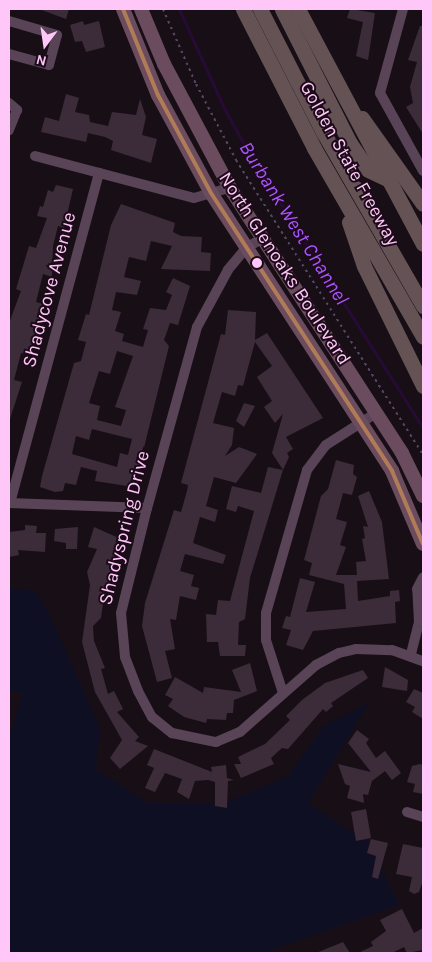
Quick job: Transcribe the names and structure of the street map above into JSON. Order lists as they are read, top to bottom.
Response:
{
  "streets": {
    "highway": ["Golden State Freeway"],
    "main road": ["North Glenoaks Boulevard"],
    "street": ["Shadycove Avenue", "Shadyspring Drive"]
  },
  "crossings": [
    ["North Glenoaks Boulevard", "Shadyspring Drive"]
  ],
  "water": ["Burbank West Channel"],
  "north": "bottom"
}
